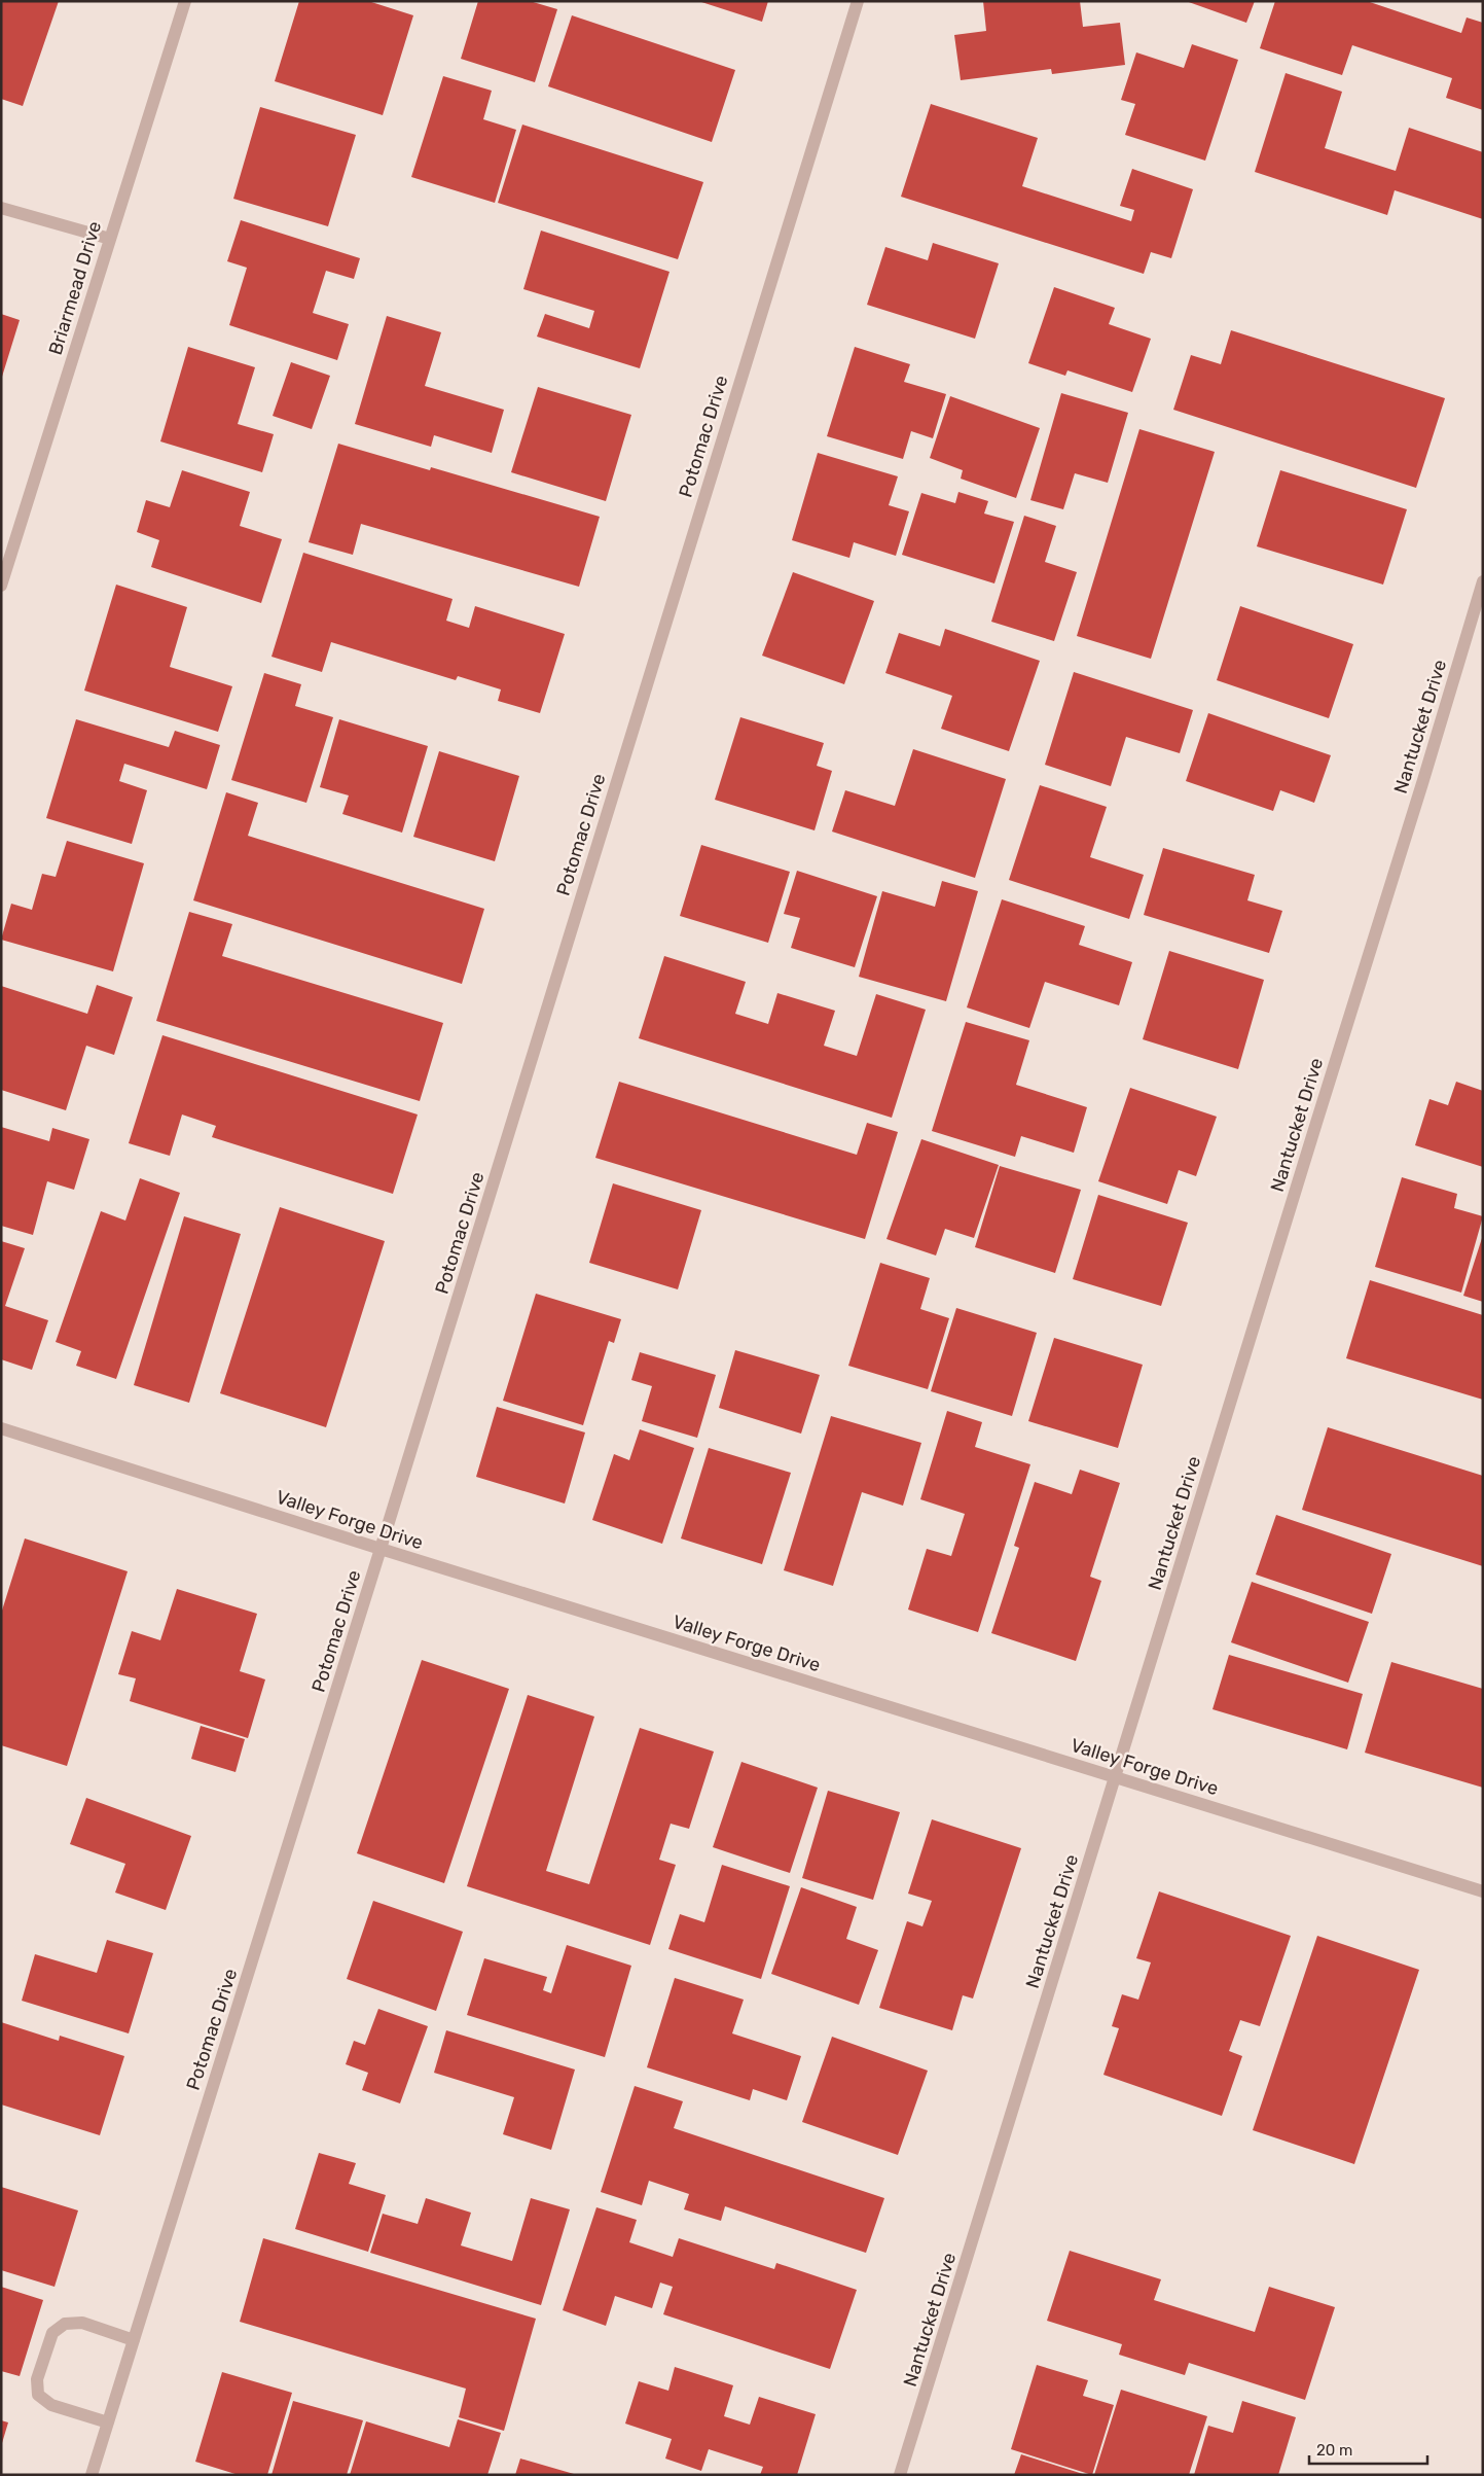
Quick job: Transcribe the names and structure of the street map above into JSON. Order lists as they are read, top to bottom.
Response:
{
  "streets": {
    "street": [
      "Briarmead Drive",
      "Potomac Drive",
      "Nantucket Drive",
      "Valley Forge Drive"
    ]
  },
  "crossings": [
    ["Potomac Drive", "Valley Forge Drive"],
    ["Nantucket Drive", "Valley Forge Drive"]
  ],
  "scale_bar": "20 m"
}
